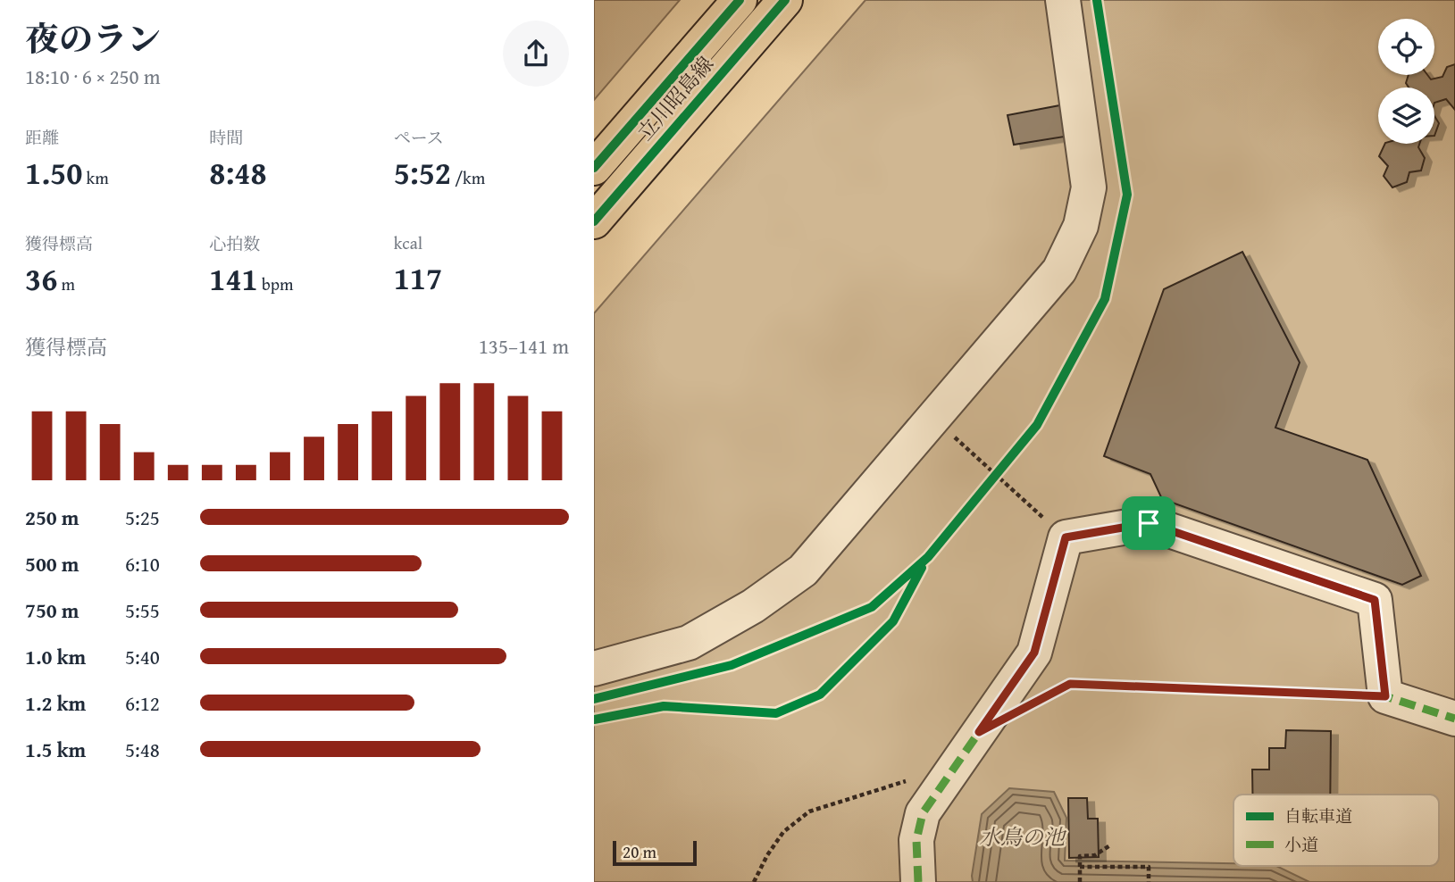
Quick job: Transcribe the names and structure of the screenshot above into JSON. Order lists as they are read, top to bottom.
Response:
{
  "streets": {
    "main road": ["立川昭島線"]
  },
  "water": ["水鳥の池"],
  "legend": ["自転車道", "小道"],
  "scale_bar": "20 m",
  "page": {
    "heading": ["夜のラン", "18:10 · 6 × 250 m"],
    "stats": [
      ["距離", "1.50 km"],
      ["時間", "8:48"],
      ["ペース", "5:52 /km"],
      ["獲得標高", "36 m"],
      ["心拍数", "141 bpm"],
      ["kcal", "117"]
    ],
    "chart": ["獲得標高", "135–141 m"],
    "list": [
      {
        "name": "250 m",
        "note": "5:25"
      },
      {
        "name": "500 m",
        "note": "6:10"
      },
      {
        "name": "750 m",
        "note": "5:55"
      },
      {
        "name": "1.0 km",
        "note": "5:40"
      },
      {
        "name": "1.2 km",
        "note": "6:12"
      },
      {
        "name": "1.5 km",
        "note": "5:48"
      }
    ],
    "scale": "20 m"
  }
}
